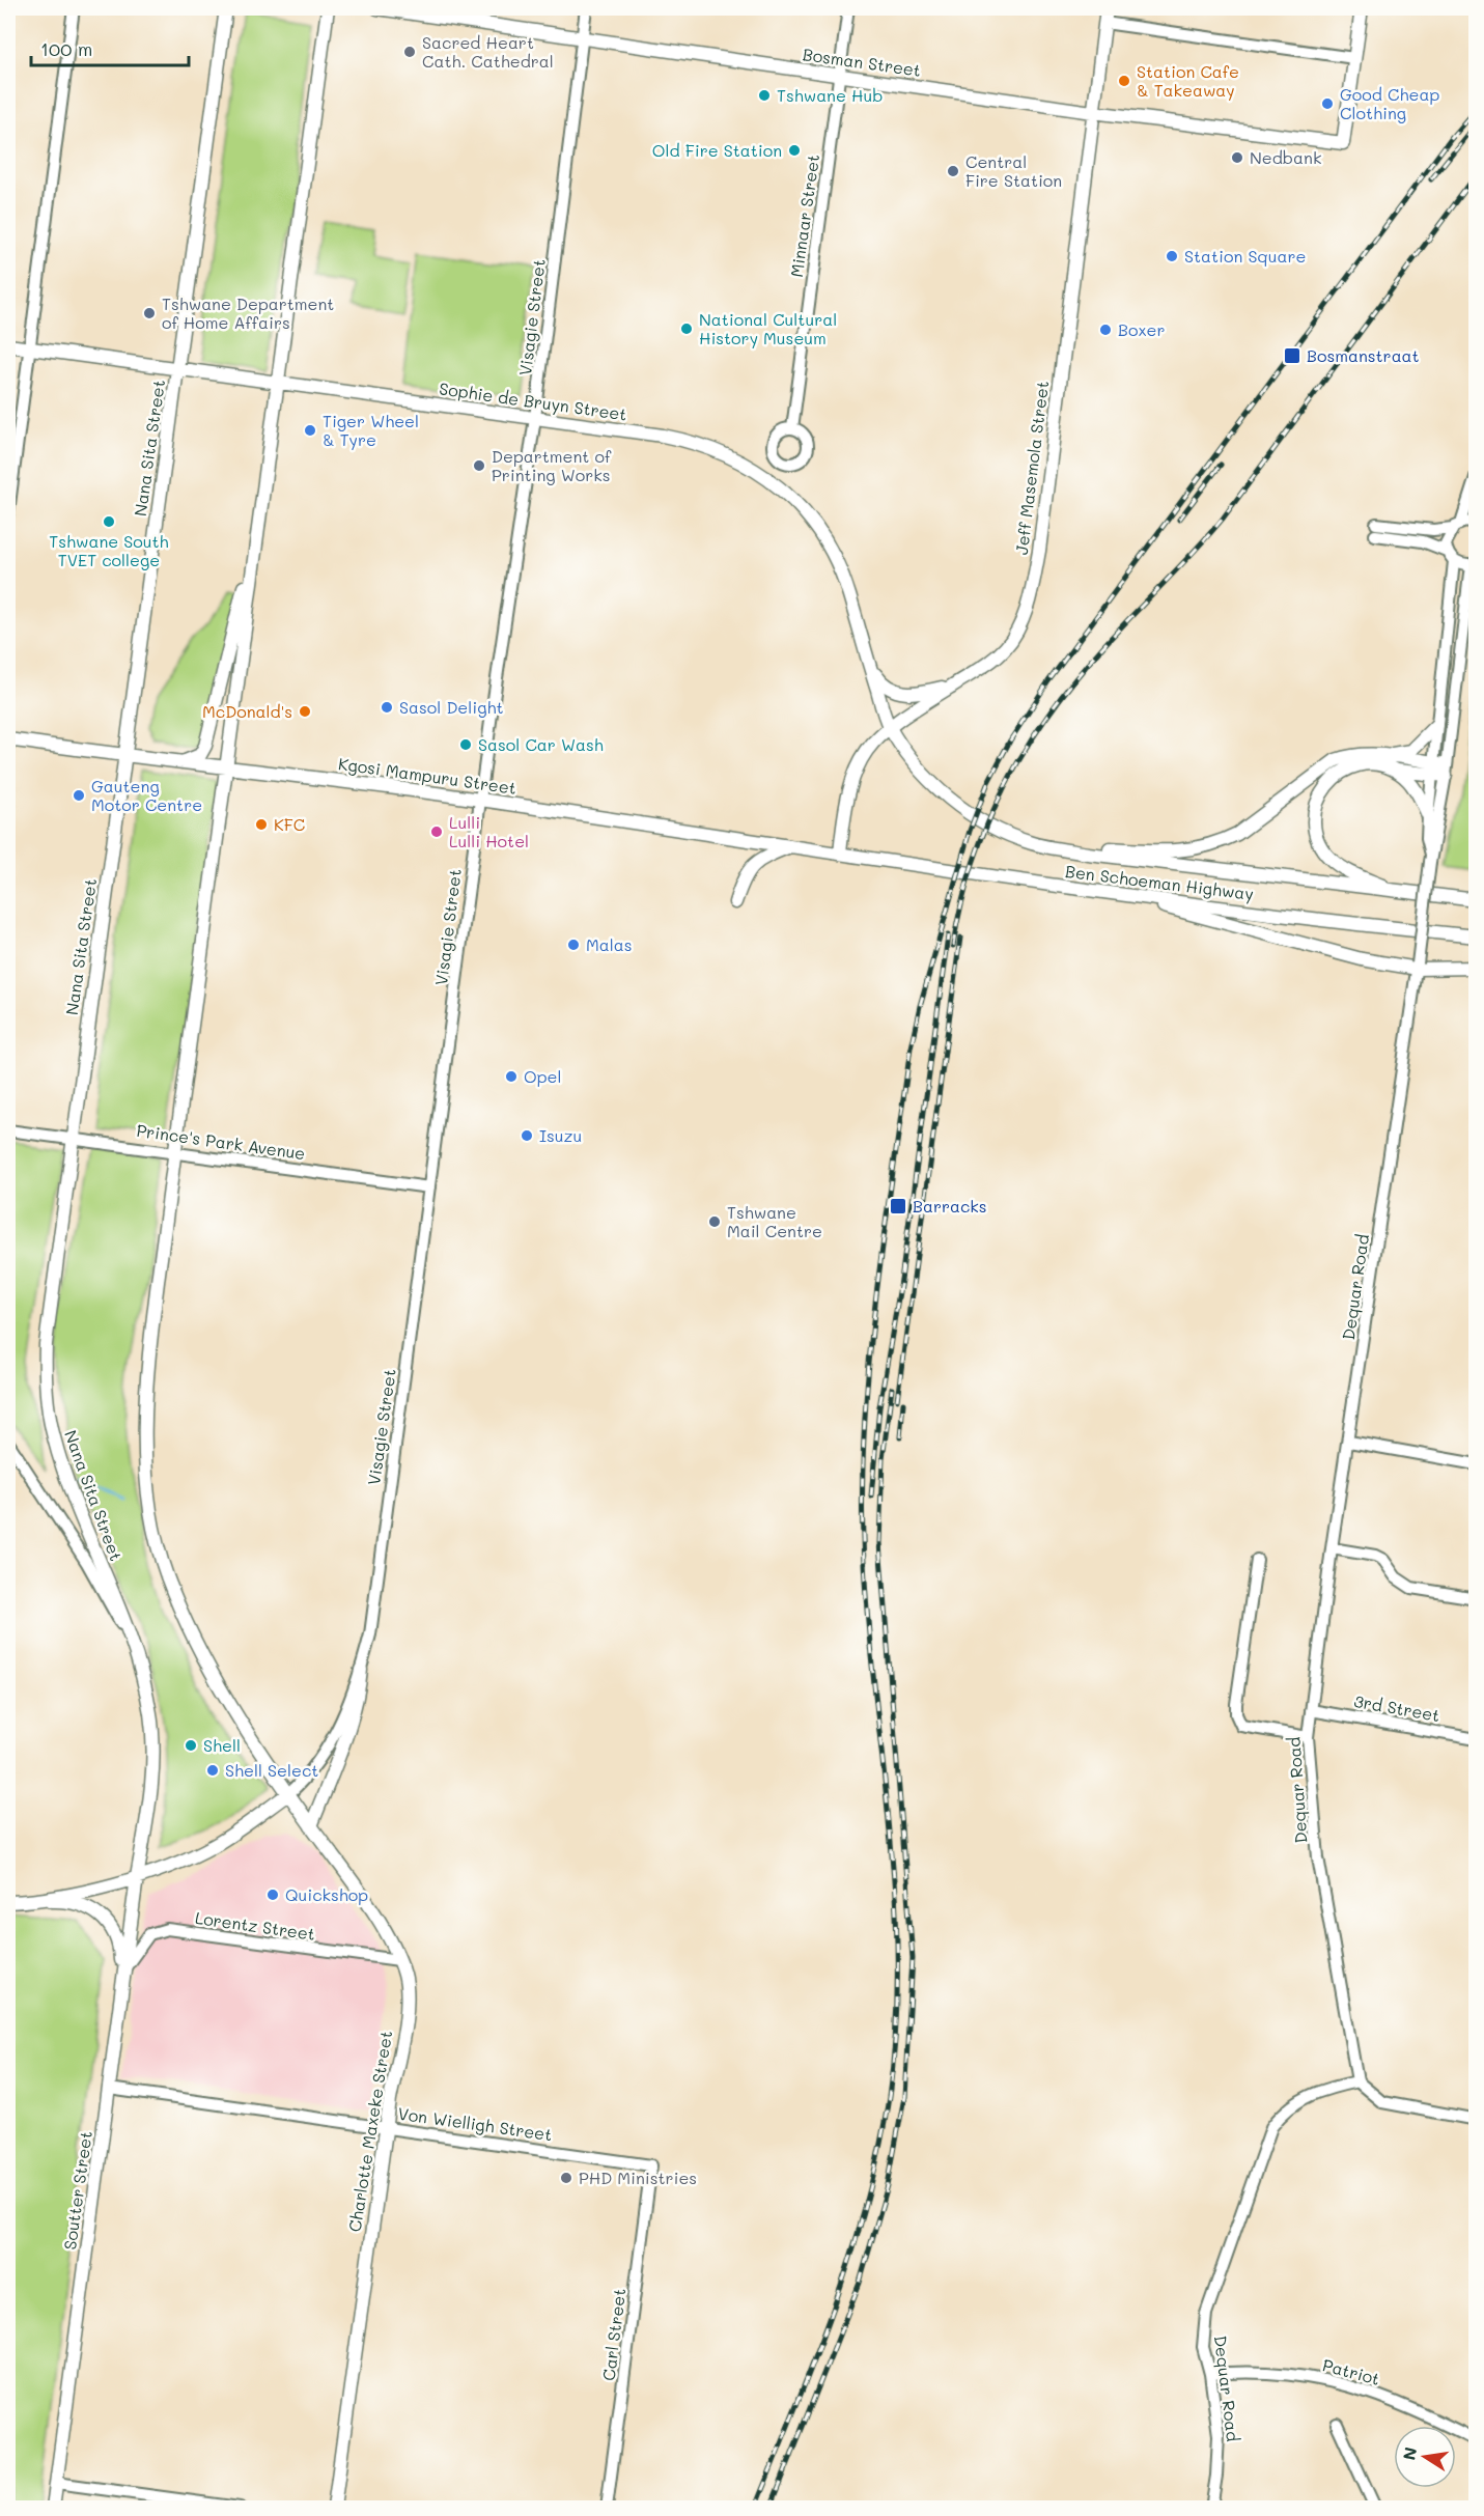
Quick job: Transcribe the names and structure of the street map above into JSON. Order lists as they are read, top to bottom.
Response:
{
  "streets": {
    "main road": [
      "Bosman Street",
      "Sophie de Bruyn Street",
      "Nana Sita Street",
      "Jeff Masemola Street",
      "Kgosi Mampuru Street",
      "Ben Schoeman Highway",
      "Charlotte Maxeke Street",
      "Soutter Street"
    ],
    "street": [
      "Minnaar Street",
      "Visagie Street",
      "Prince's Park Avenue",
      "Dequar Road",
      "3rd Street",
      "Lorentz Street",
      "Von Wielligh Street",
      "Carl Street",
      "Patriot"
    ]
  },
  "crossings": [
    ["Bosman Street", "Minnaar Street"],
    ["Bosman Street", "Visagie Street"],
    ["Bosman Street", "Jeff Masemola Street"],
    ["Visagie Street", "Sophie de Bruyn Street"],
    ["Visagie Street", "Kgosi Mampuru Street"],
    ["Visagie Street", "Prince's Park Avenue"],
    ["Visagie Street", "Charlotte Maxeke Street"],
    ["Sophie de Bruyn Street", "Nana Sita Street"],
    ["Sophie de Bruyn Street", "Jeff Masemola Street"],
    ["Sophie de Bruyn Street", "Ben Schoeman Highway"],
    ["Nana Sita Street", "Kgosi Mampuru Street"],
    ["Nana Sita Street", "Prince's Park Avenue"],
    ["Nana Sita Street", "Soutter Street"],
    ["Jeff Masemola Street", "Kgosi Mampuru Street"],
    ["Jeff Masemola Street", "Ben Schoeman Highway"],
    ["Kgosi Mampuru Street", "Ben Schoeman Highway"],
    ["Dequar Road", "3rd Street"],
    ["Dequar Road", "Patriot"],
    ["Lorentz Street", "Charlotte Maxeke Street"],
    ["Lorentz Street", "Soutter Street"],
    ["Von Wielligh Street", "Charlotte Maxeke Street"],
    ["Von Wielligh Street", "Soutter Street"],
    ["Von Wielligh Street", "Carl Street"]
  ],
  "places": {
    "other": [
      "Sacred Heart Cath. Cathedral",
      "Station Cafe & Takeaway",
      "Tshwane Hub",
      "Good Cheap Clothing",
      "Old Fire Station",
      "Nedbank",
      "Central Fire Station",
      "Station Square",
      "Tshwane Department of Home Affairs",
      "National Cultural History Museum",
      "Boxer",
      "Tiger Wheel & Tyre",
      "Department of Printing Works",
      "Tshwane South TVET college",
      "Sasol Delight",
      "McDonald's",
      "Sasol Car Wash",
      "Gauteng Motor Centre",
      "KFC",
      "Lulli Lulli Hotel",
      "Malas",
      "Opel",
      "Isuzu",
      "Tshwane Mail Centre",
      "Shell",
      "Shell Select",
      "Quickshop",
      "PHD Ministries"
    ],
    "transit": ["Bosmanstraat", "Barracks"]
  },
  "scale_bar": "100 m",
  "north": "left"
}
